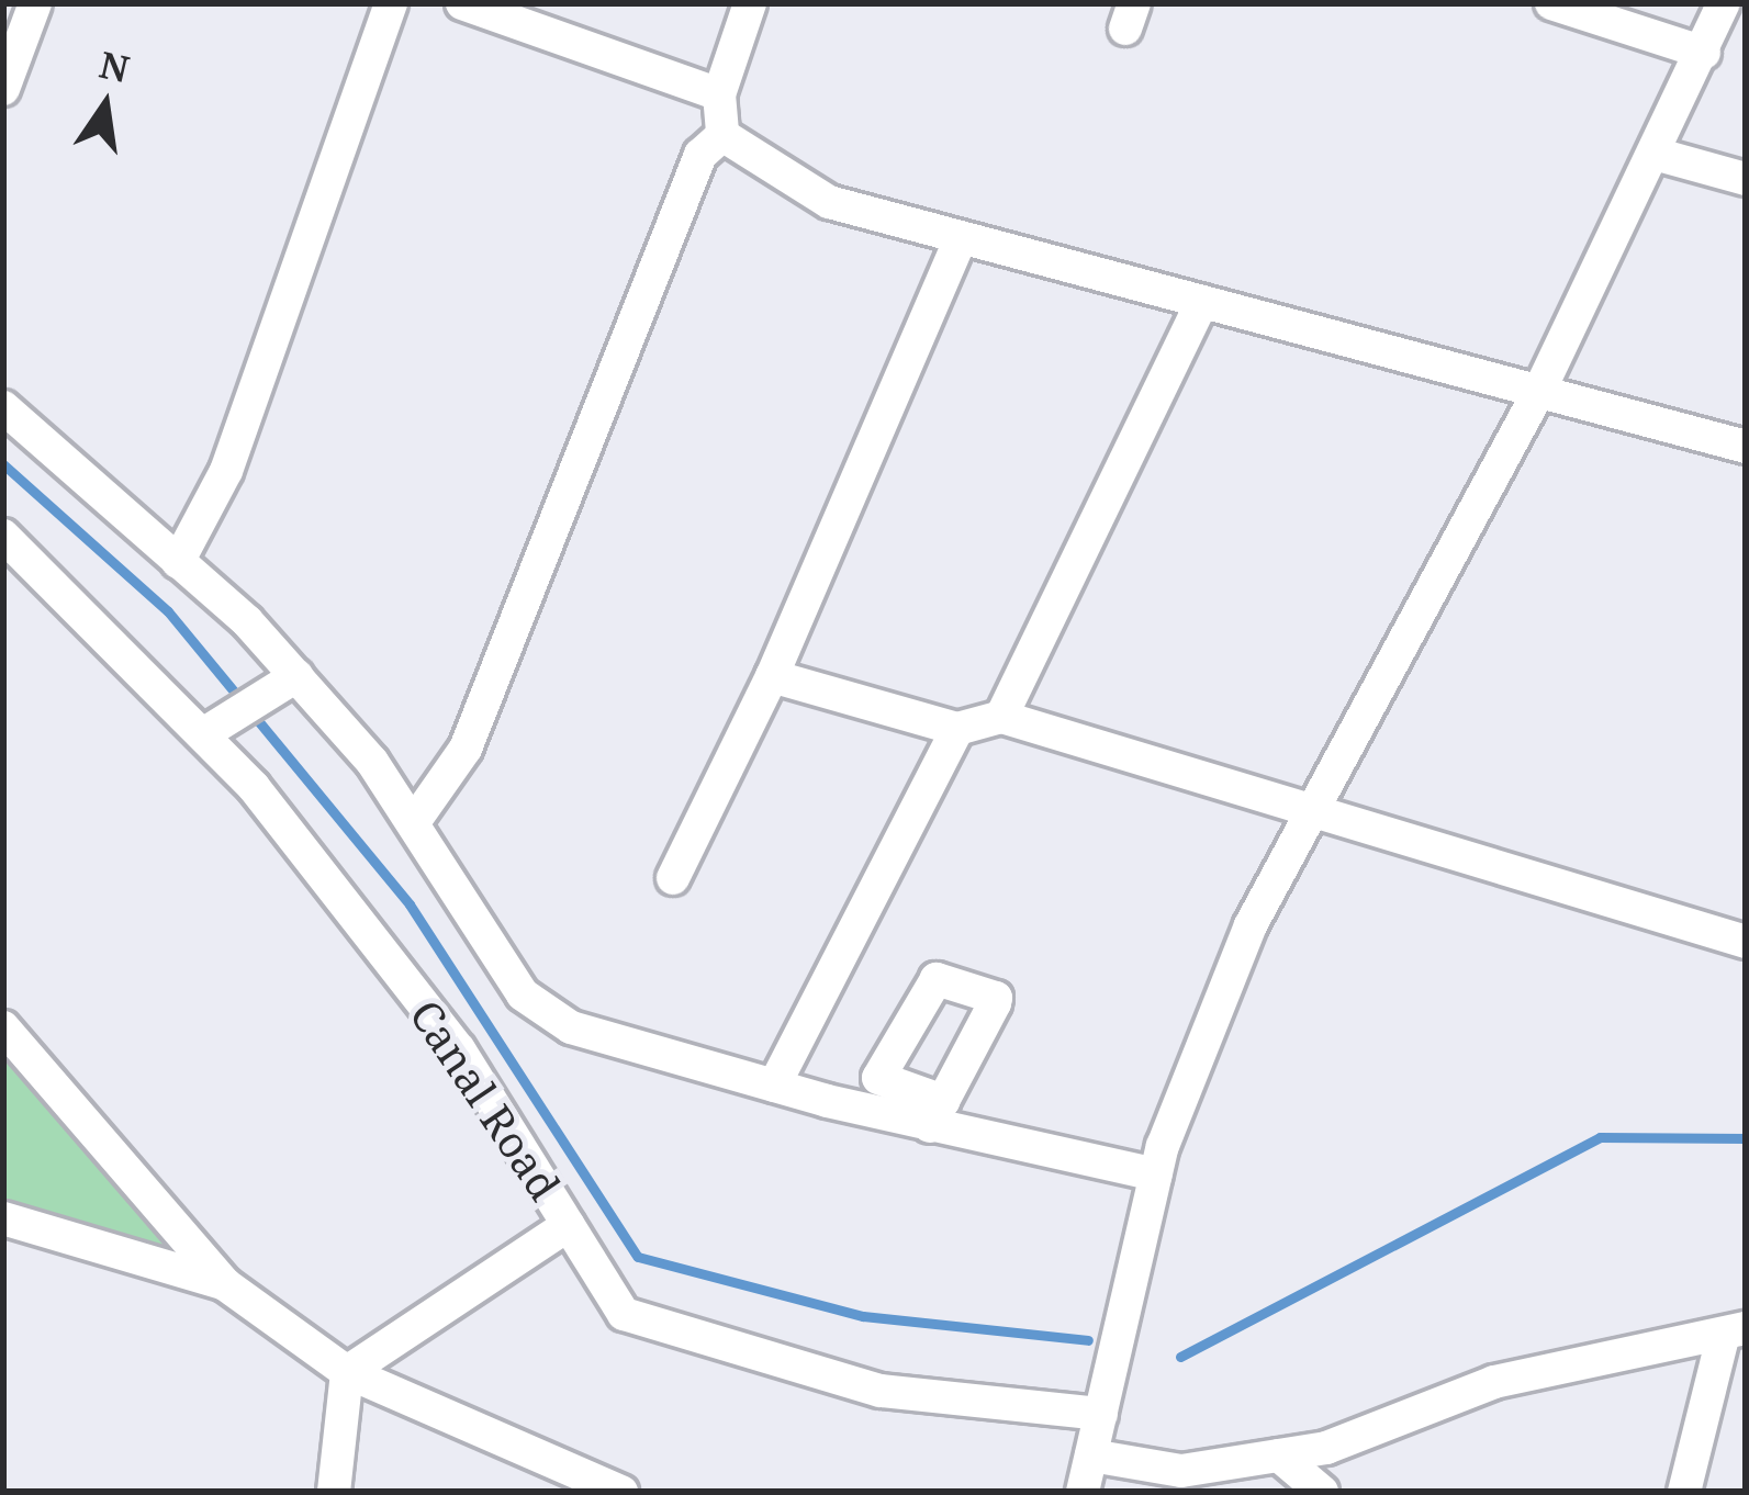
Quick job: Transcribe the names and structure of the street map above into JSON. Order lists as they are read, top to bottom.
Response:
{
  "streets": {
    "street": ["Canal Road"]
  },
  "north": "top"
}
